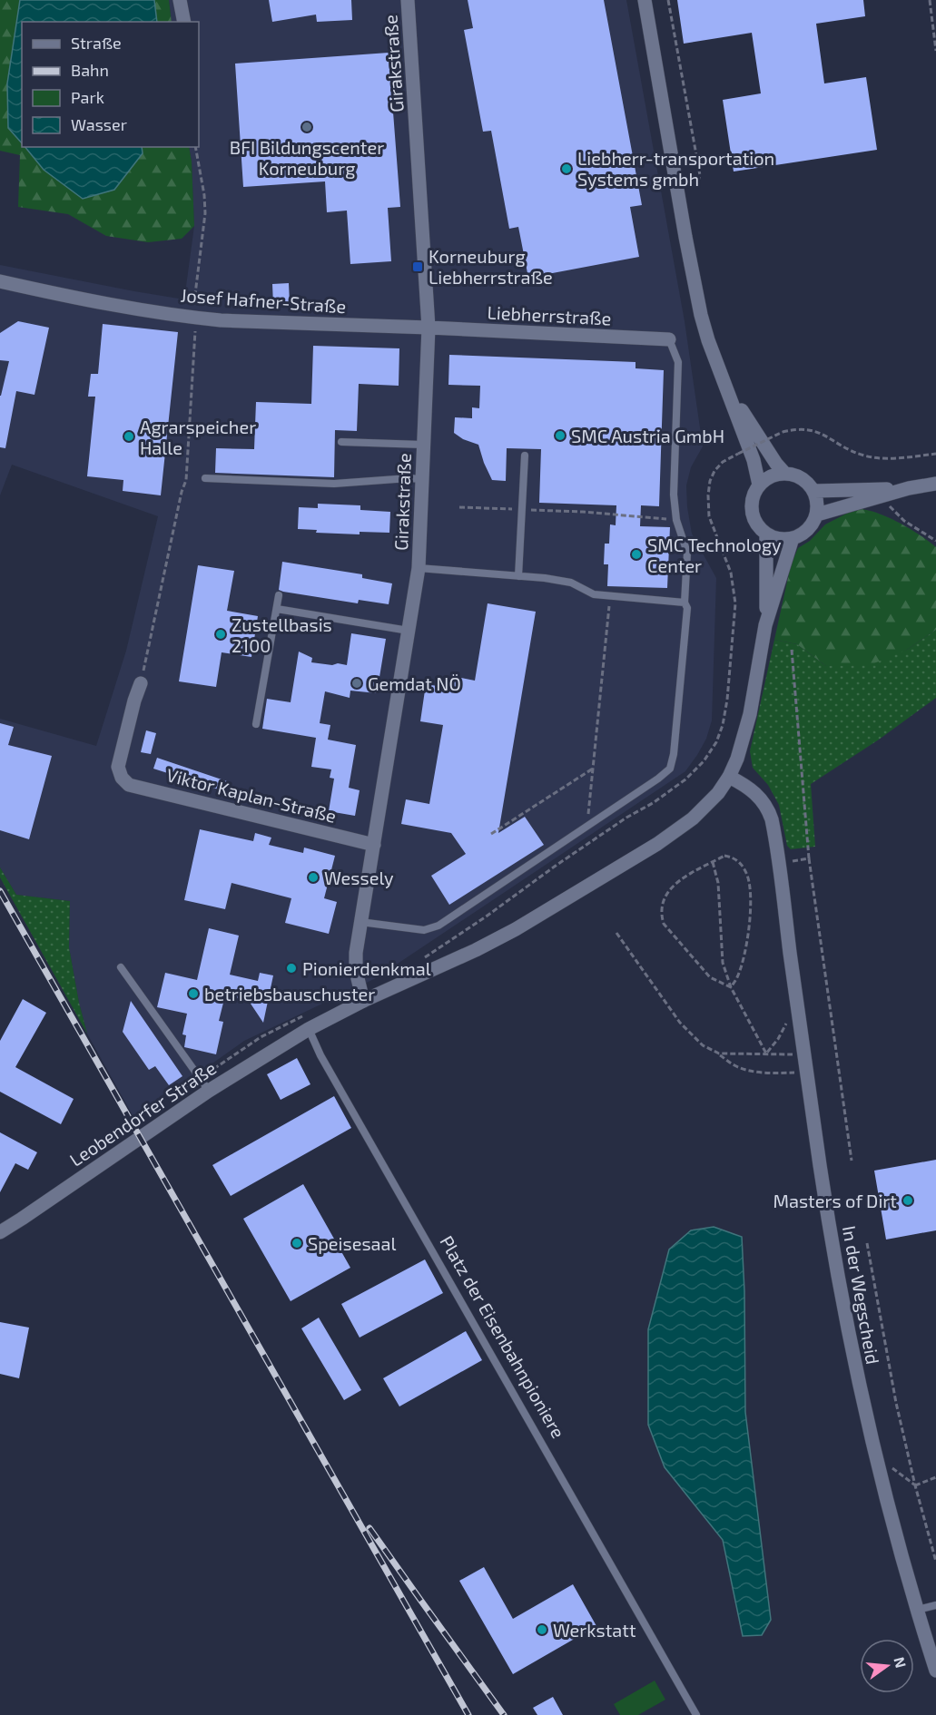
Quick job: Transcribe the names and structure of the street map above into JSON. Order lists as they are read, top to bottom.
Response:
{
  "streets": {
    "street": [
      "Girakstraße",
      "Josef Hafner-Straße",
      "Liebherrstraße",
      "Viktor Kaplan-Straße",
      "Leobendorfer Straße",
      "In der Wegscheid"
    ],
    "lane": ["Platz der Eisenbahnpioniere"]
  },
  "crossings": [
    ["Girakstraße", "Josef Hafner-Straße"],
    ["Girakstraße", "Liebherrstraße"],
    ["Girakstraße", "Viktor Kaplan-Straße"],
    ["Josef Hafner-Straße", "Liebherrstraße"],
    ["Leobendorfer Straße", "Platz der Eisenbahnpioniere"]
  ],
  "places": {
    "other": [
      "BFI Bildungscenter Korneuburg",
      "Liebherr-transportation Systems gmbh",
      "SMC Austria GmbH",
      "Agrarspeicher Halle",
      "SMC Technology Center",
      "Zustellbasis 2100",
      "Gemdat NÖ",
      "Wessely",
      "Pionierdenkmal",
      "betriebsbauschuster",
      "Masters of Dirt",
      "Speisesaal",
      "Werkstatt"
    ],
    "transit": ["Korneuburg Liebherrstraße"]
  },
  "legend": [
    "Straße",
    "Bahn",
    "Park",
    "Wasser"
  ],
  "north": "right"
}
